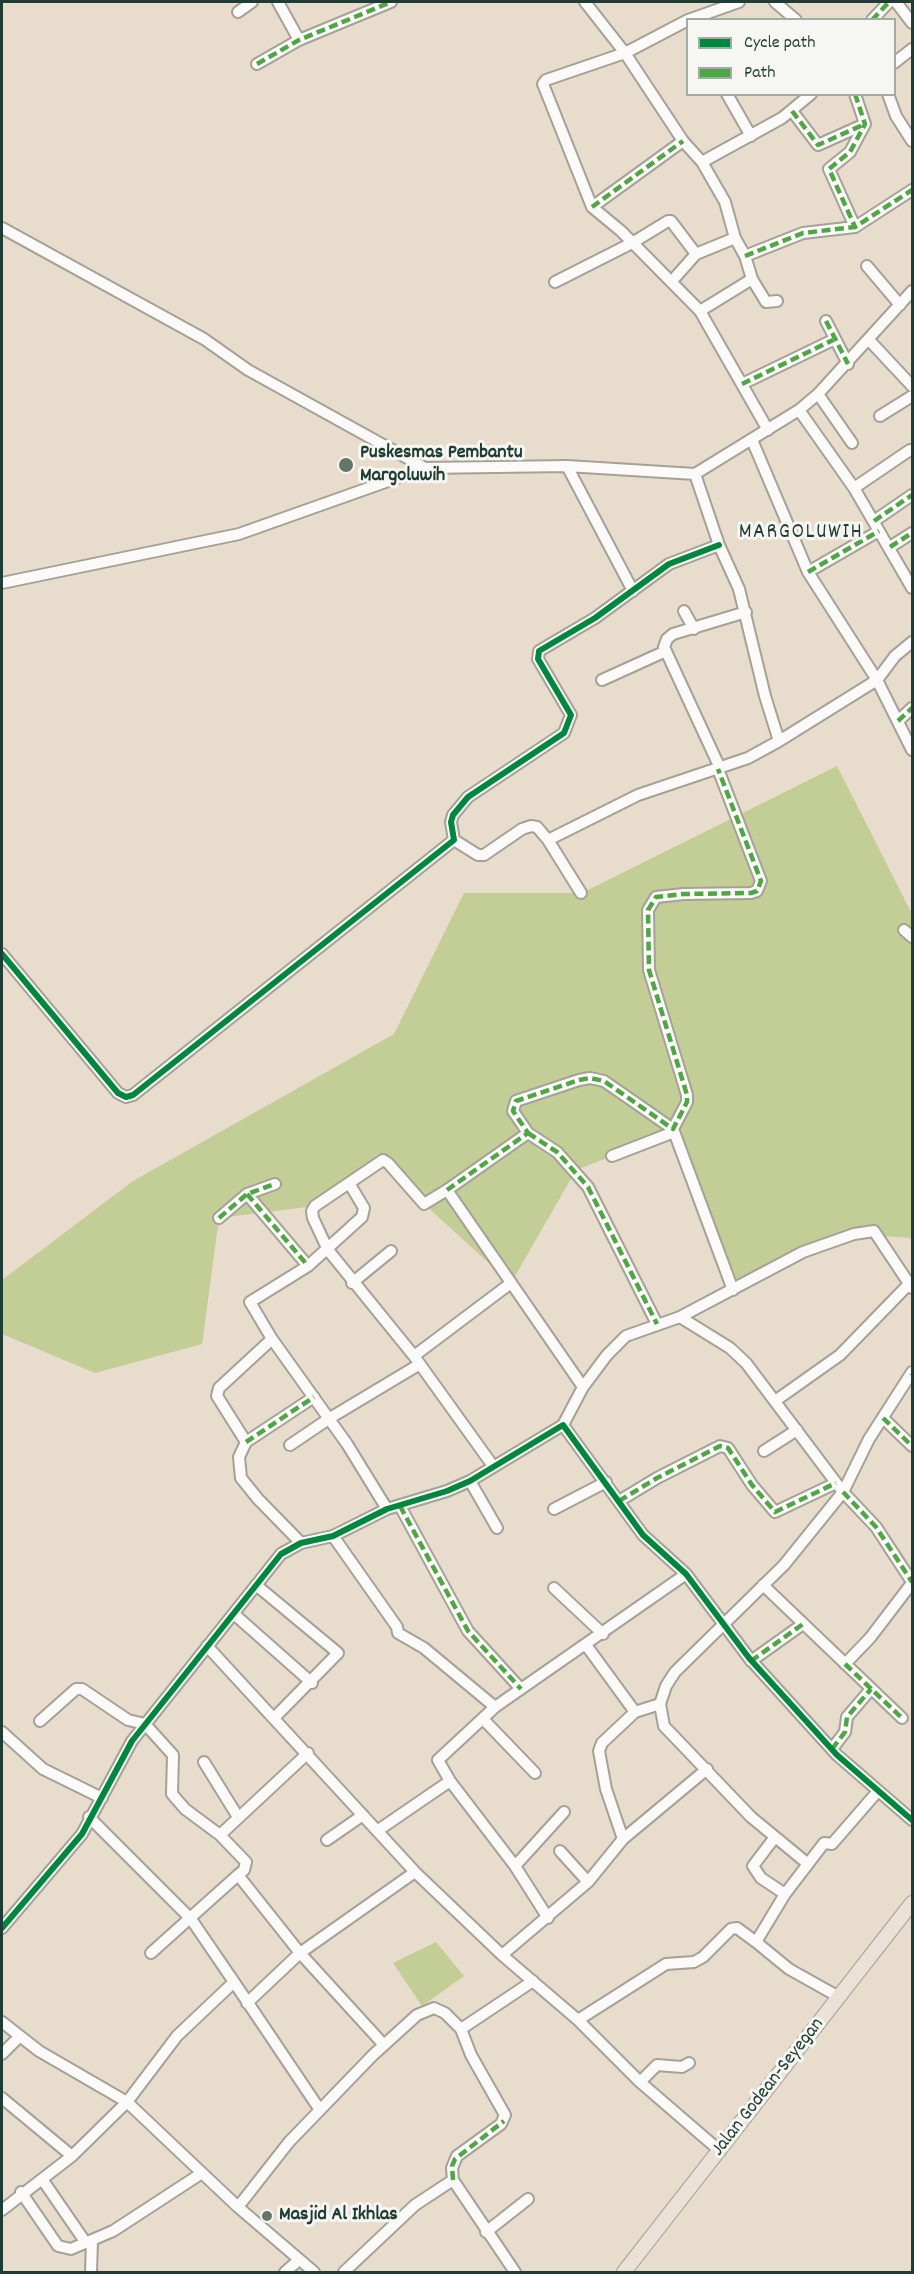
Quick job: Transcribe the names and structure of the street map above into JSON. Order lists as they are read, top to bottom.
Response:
{
  "streets": {
    "main road": ["Jalan Godean-Seyegan"]
  },
  "districts": ["MARGOLUWIH"],
  "places": ["Puskesmas Pembantu Margoluwih", "Masjid Al Ikhlas"],
  "legend": ["Cycle path", "Path"]
}
